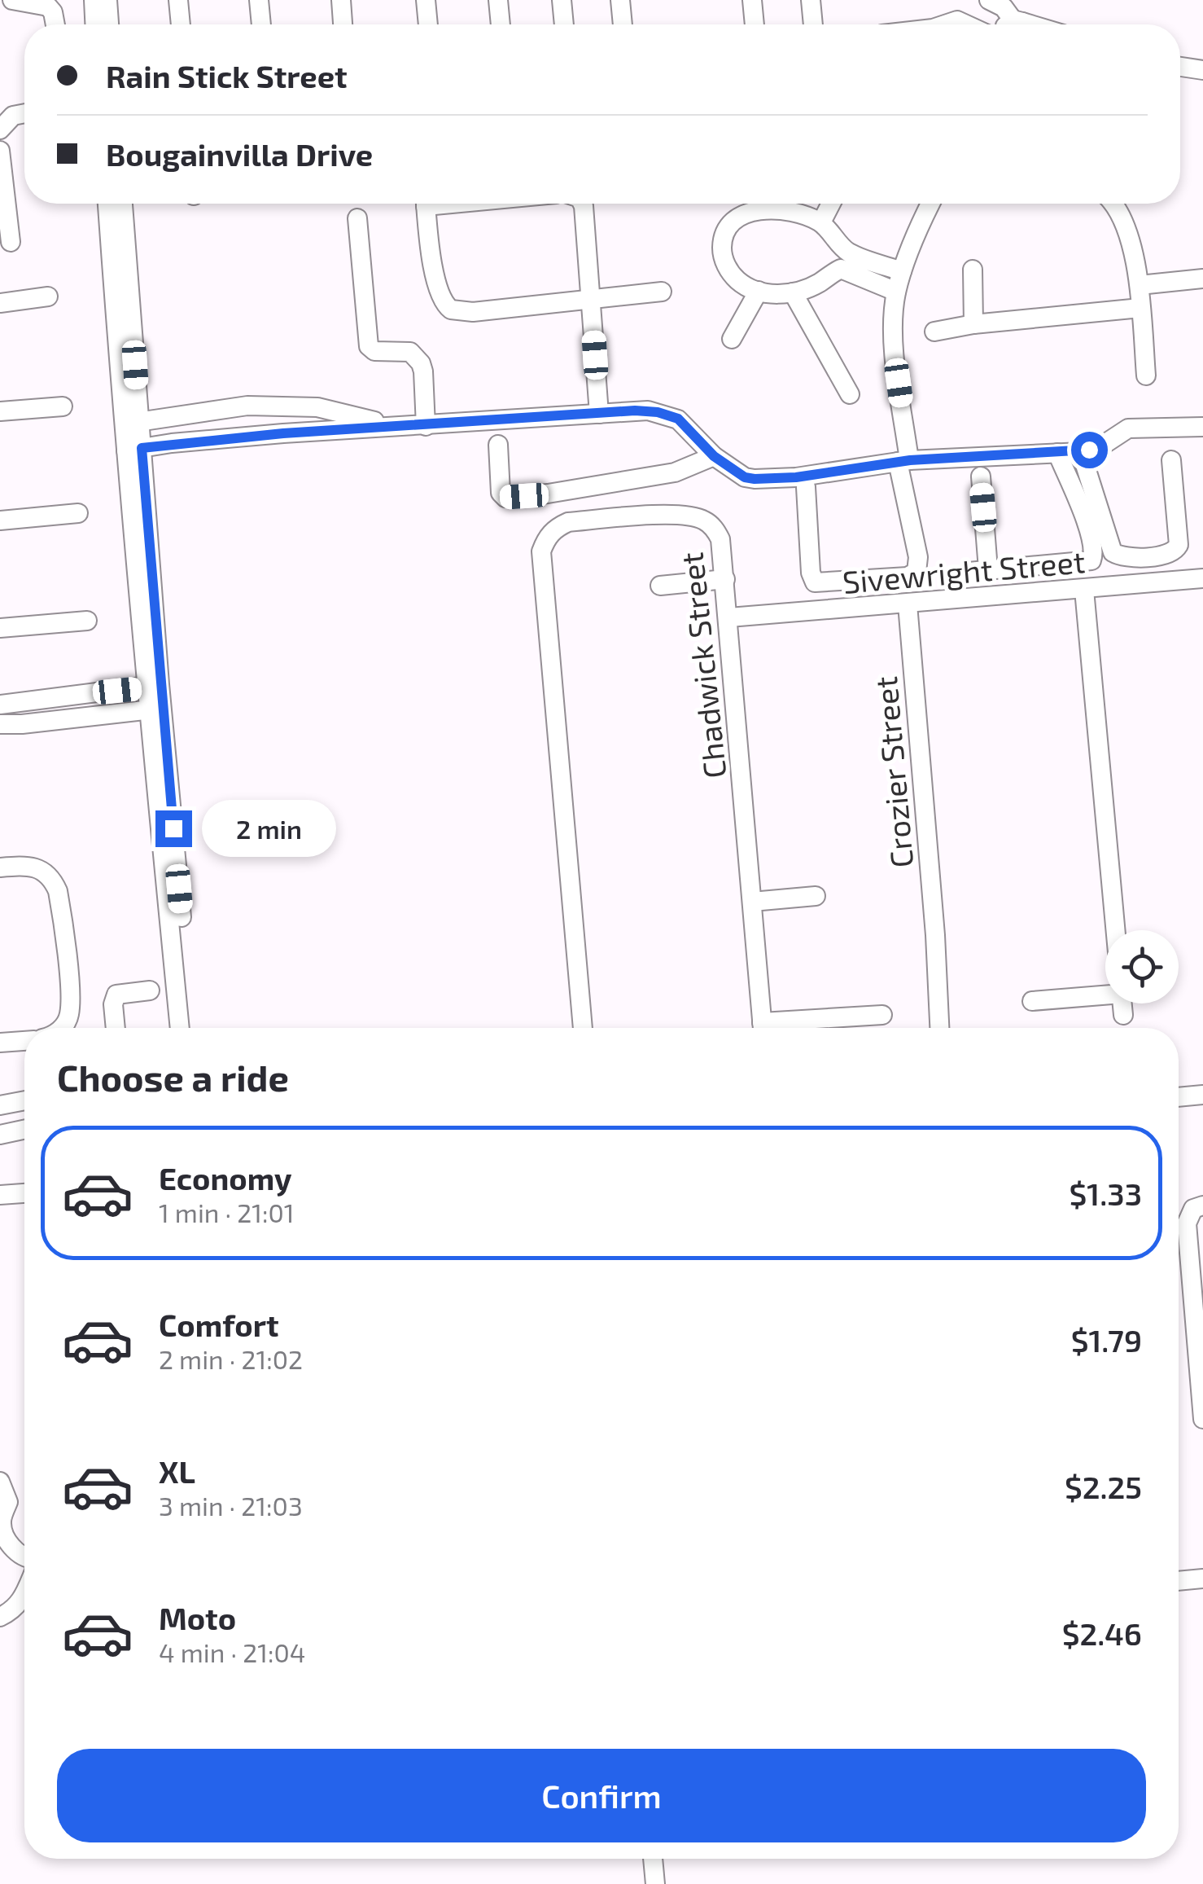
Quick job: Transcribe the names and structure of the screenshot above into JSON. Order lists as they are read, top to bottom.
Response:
{
  "streets": {
    "street": ["Sivewright Street", "Chadwick Street", "Crozier Street"]
  },
  "crossings": [
    ["Sivewright Street", "Chadwick Street"],
    ["Sivewright Street", "Crozier Street"]
  ],
  "page": {
    "banner": ["Rain Stick Street", "Bougainvilla Drive"],
    "bubble": "2 min",
    "heading": "Choose a ride",
    "list": [
      {
        "name": "Economy",
        "note": "1 min · 21:01",
        "value": "$1.33"
      },
      {
        "name": "Comfort",
        "note": "2 min · 21:02",
        "value": "$1.79"
      },
      {
        "name": "XL",
        "note": "3 min · 21:03",
        "value": "$2.25"
      },
      {
        "name": "Moto",
        "note": "4 min · 21:04",
        "value": "$2.46"
      }
    ],
    "buttons": "Confirm"
  }
}
